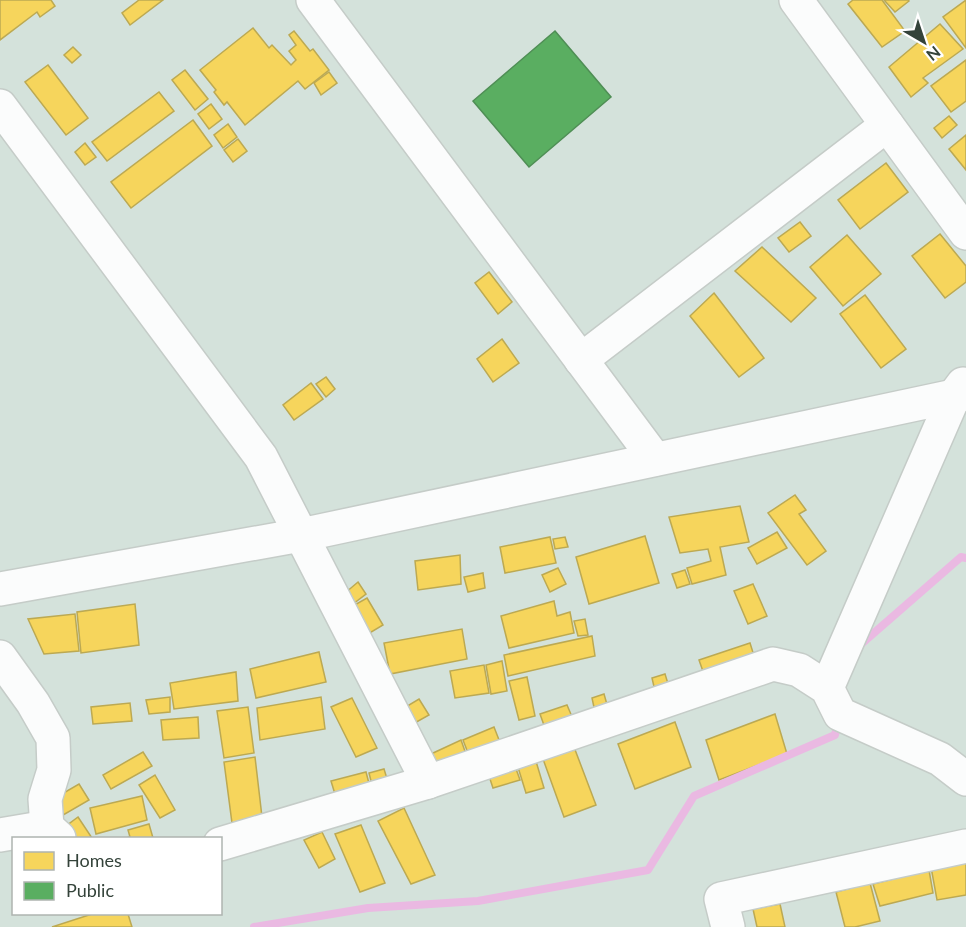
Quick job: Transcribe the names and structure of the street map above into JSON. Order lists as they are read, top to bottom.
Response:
{
  "legend": ["Homes", "Public"],
  "north": "bottom right"
}
